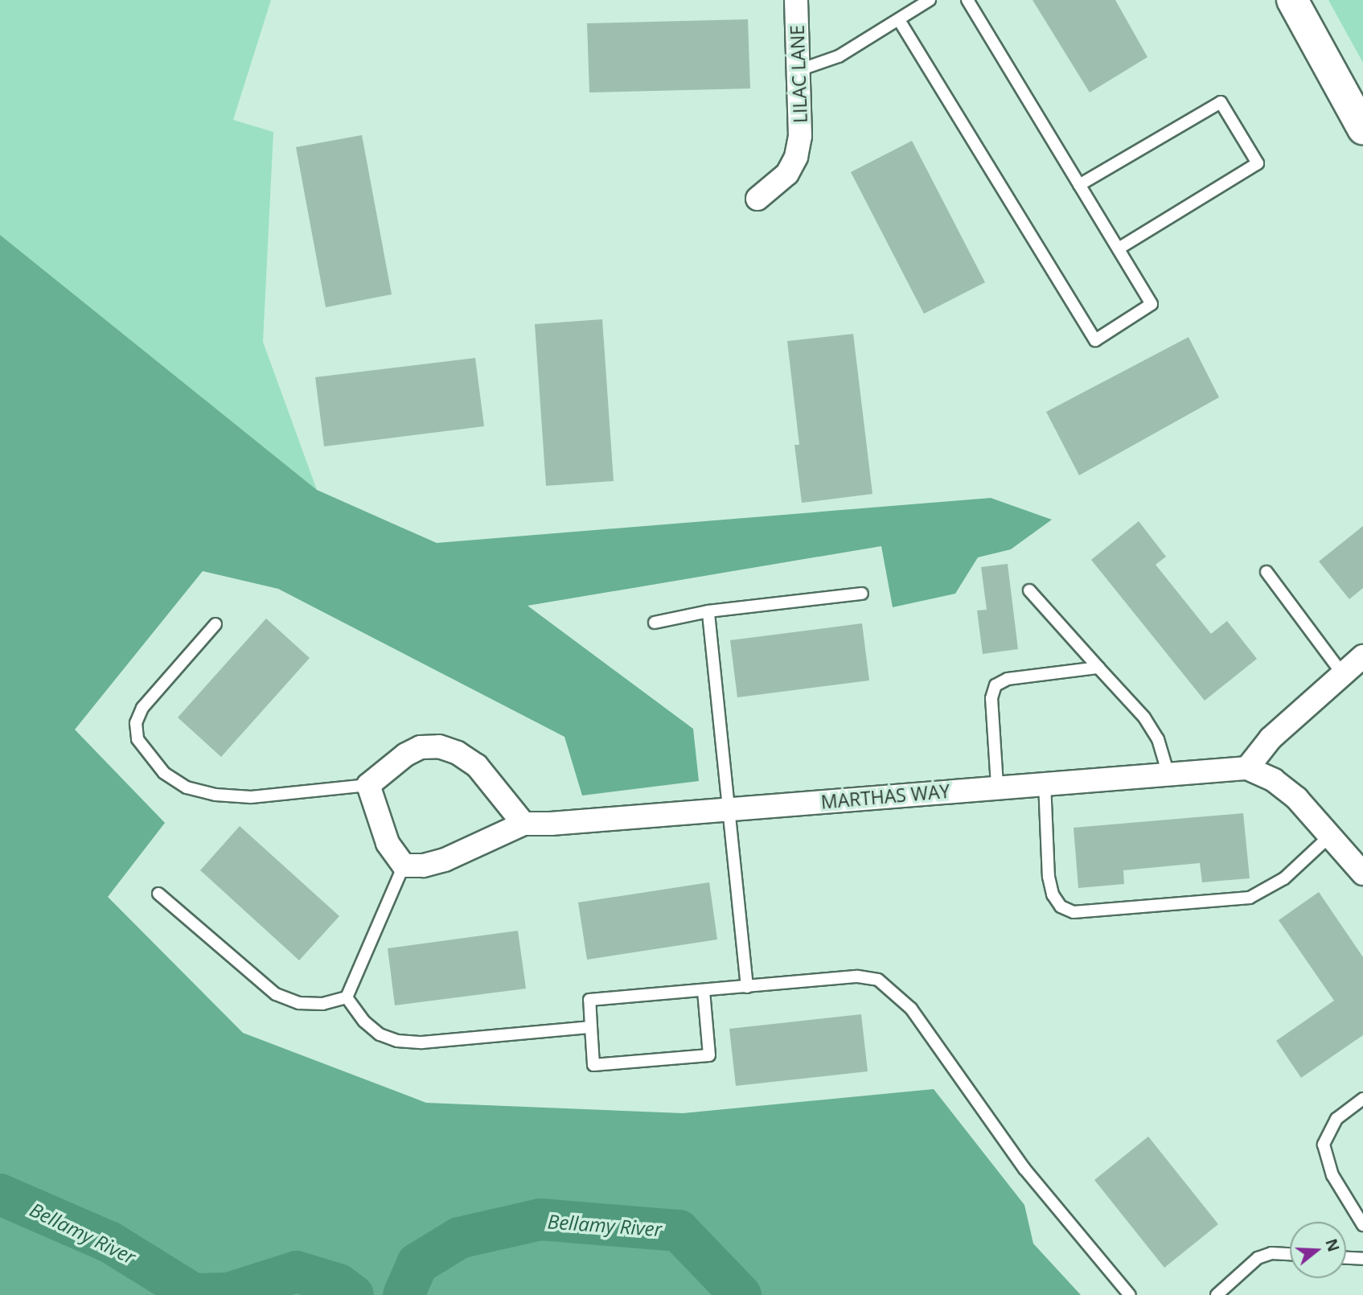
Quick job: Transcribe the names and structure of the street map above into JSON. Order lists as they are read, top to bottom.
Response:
{
  "streets": {
    "street": ["LILAC LANE", "MARTHAS WAY"]
  },
  "water": ["Bellamy River"],
  "north": "right"
}
